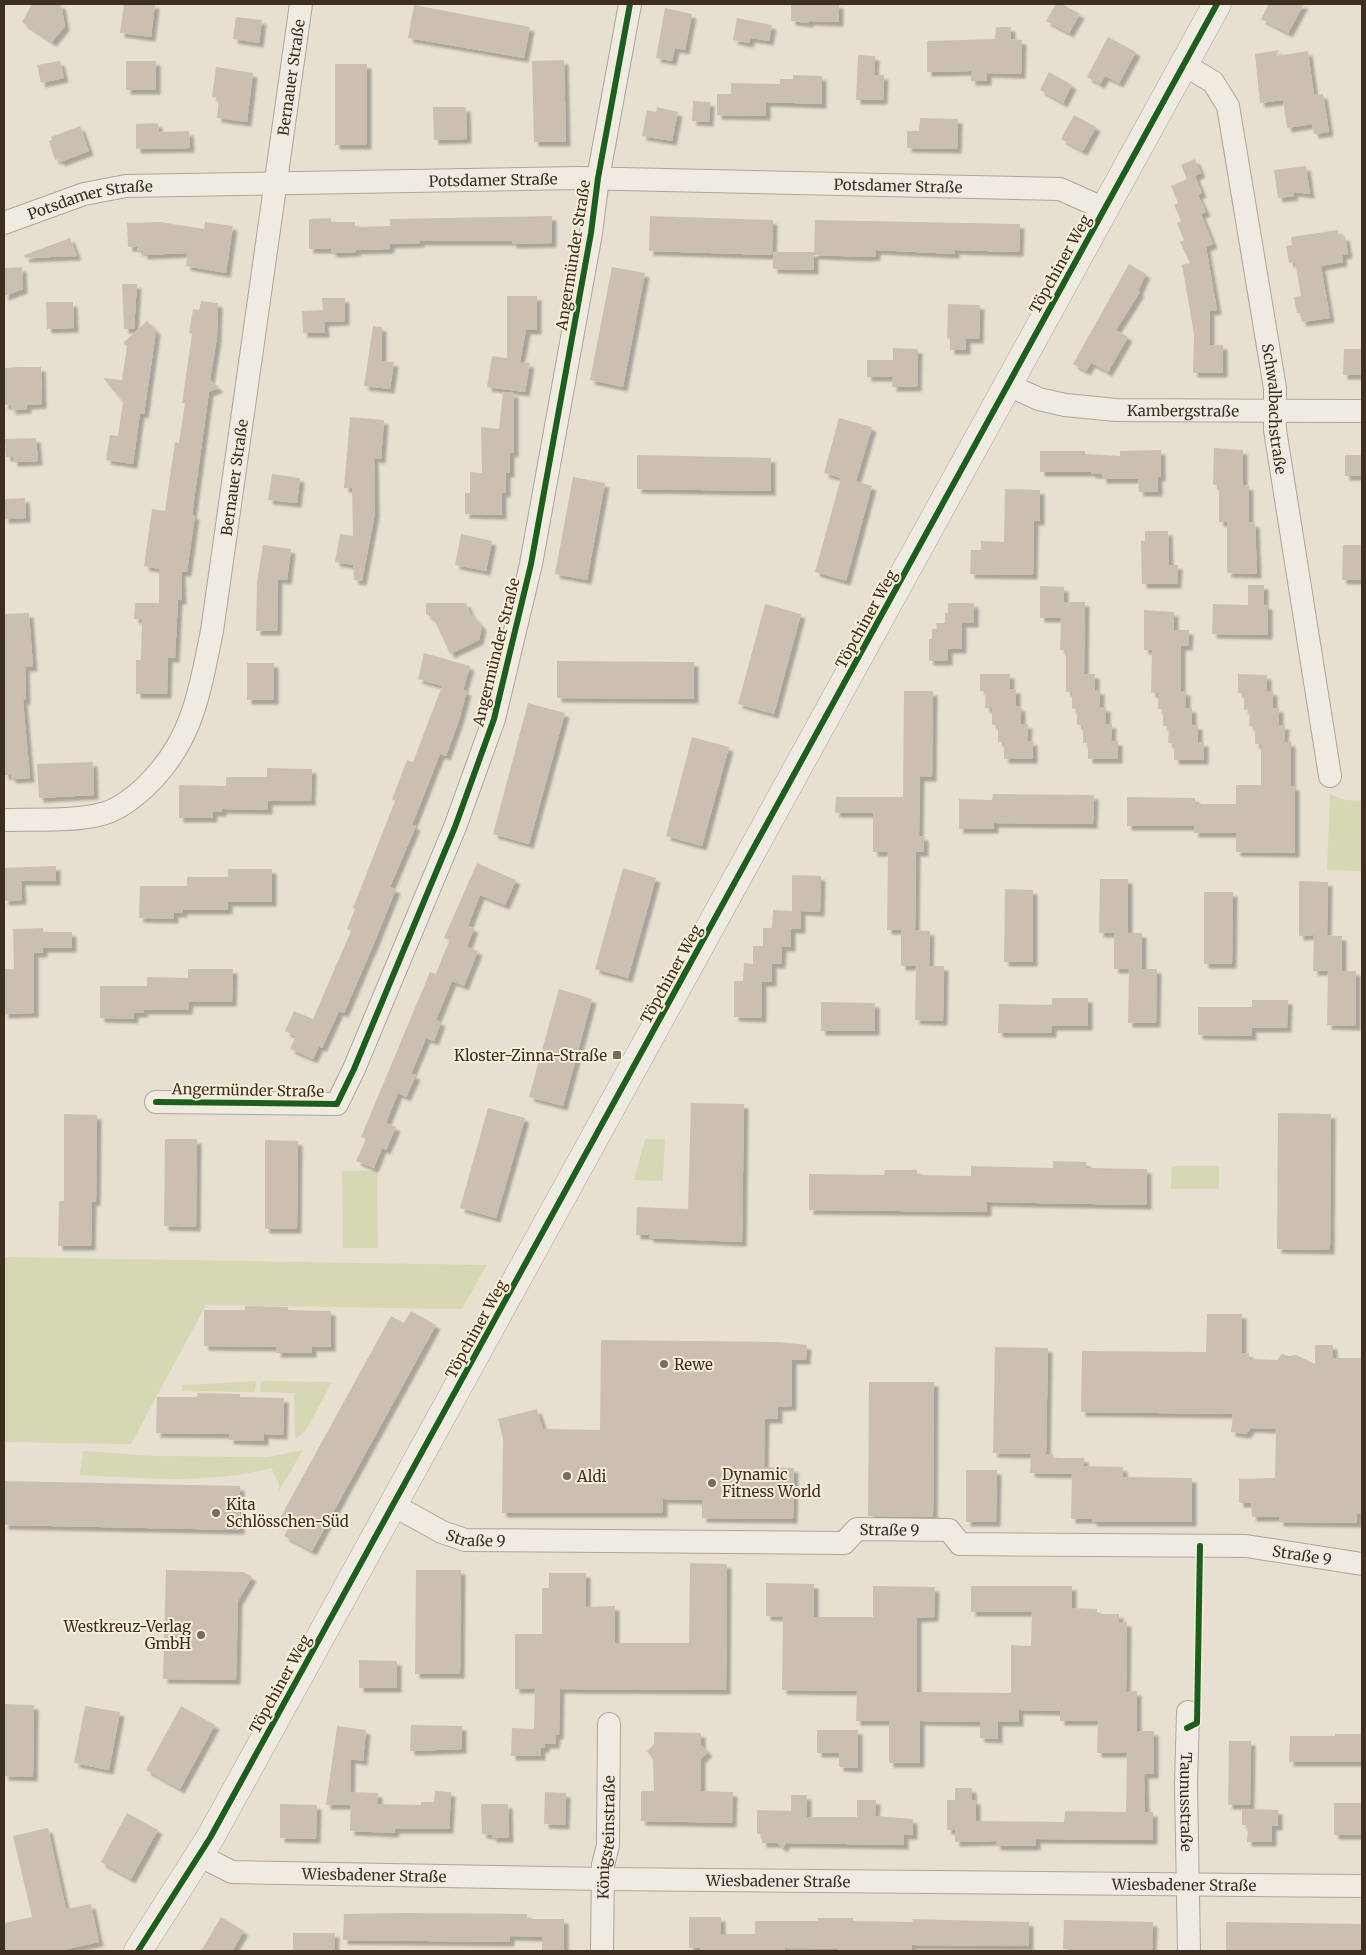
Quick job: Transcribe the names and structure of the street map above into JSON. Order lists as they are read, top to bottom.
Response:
{
  "streets": {
    "street": [
      "Bernauer Straße",
      "Potsdamer Straße",
      "Angermünder Straße",
      "Töpchiner Weg",
      "Schwalbachstraße",
      "Kambergstraße",
      "Straße 9",
      "Taunusstraße",
      "Königsteinstraße",
      "Wiesbadener Straße"
    ]
  },
  "crossings": [
    ["Bernauer Straße", "Potsdamer Straße"],
    ["Potsdamer Straße", "Angermünder Straße"],
    ["Potsdamer Straße", "Töpchiner Weg"],
    ["Töpchiner Weg", "Schwalbachstraße"],
    ["Töpchiner Weg", "Kambergstraße"],
    ["Töpchiner Weg", "Straße 9"],
    ["Töpchiner Weg", "Wiesbadener Straße"],
    ["Schwalbachstraße", "Kambergstraße"],
    ["Taunusstraße", "Wiesbadener Straße"],
    ["Königsteinstraße", "Wiesbadener Straße"]
  ],
  "places": {
    "transit": ["Kloster-Zinna-Straße"],
    "other": [
      "Rewe",
      "Aldi",
      "Dynamic Fitness World",
      "Kita Schlösschen-Süd",
      "Westkreuz-Verlag GmbH"
    ]
  }
}
